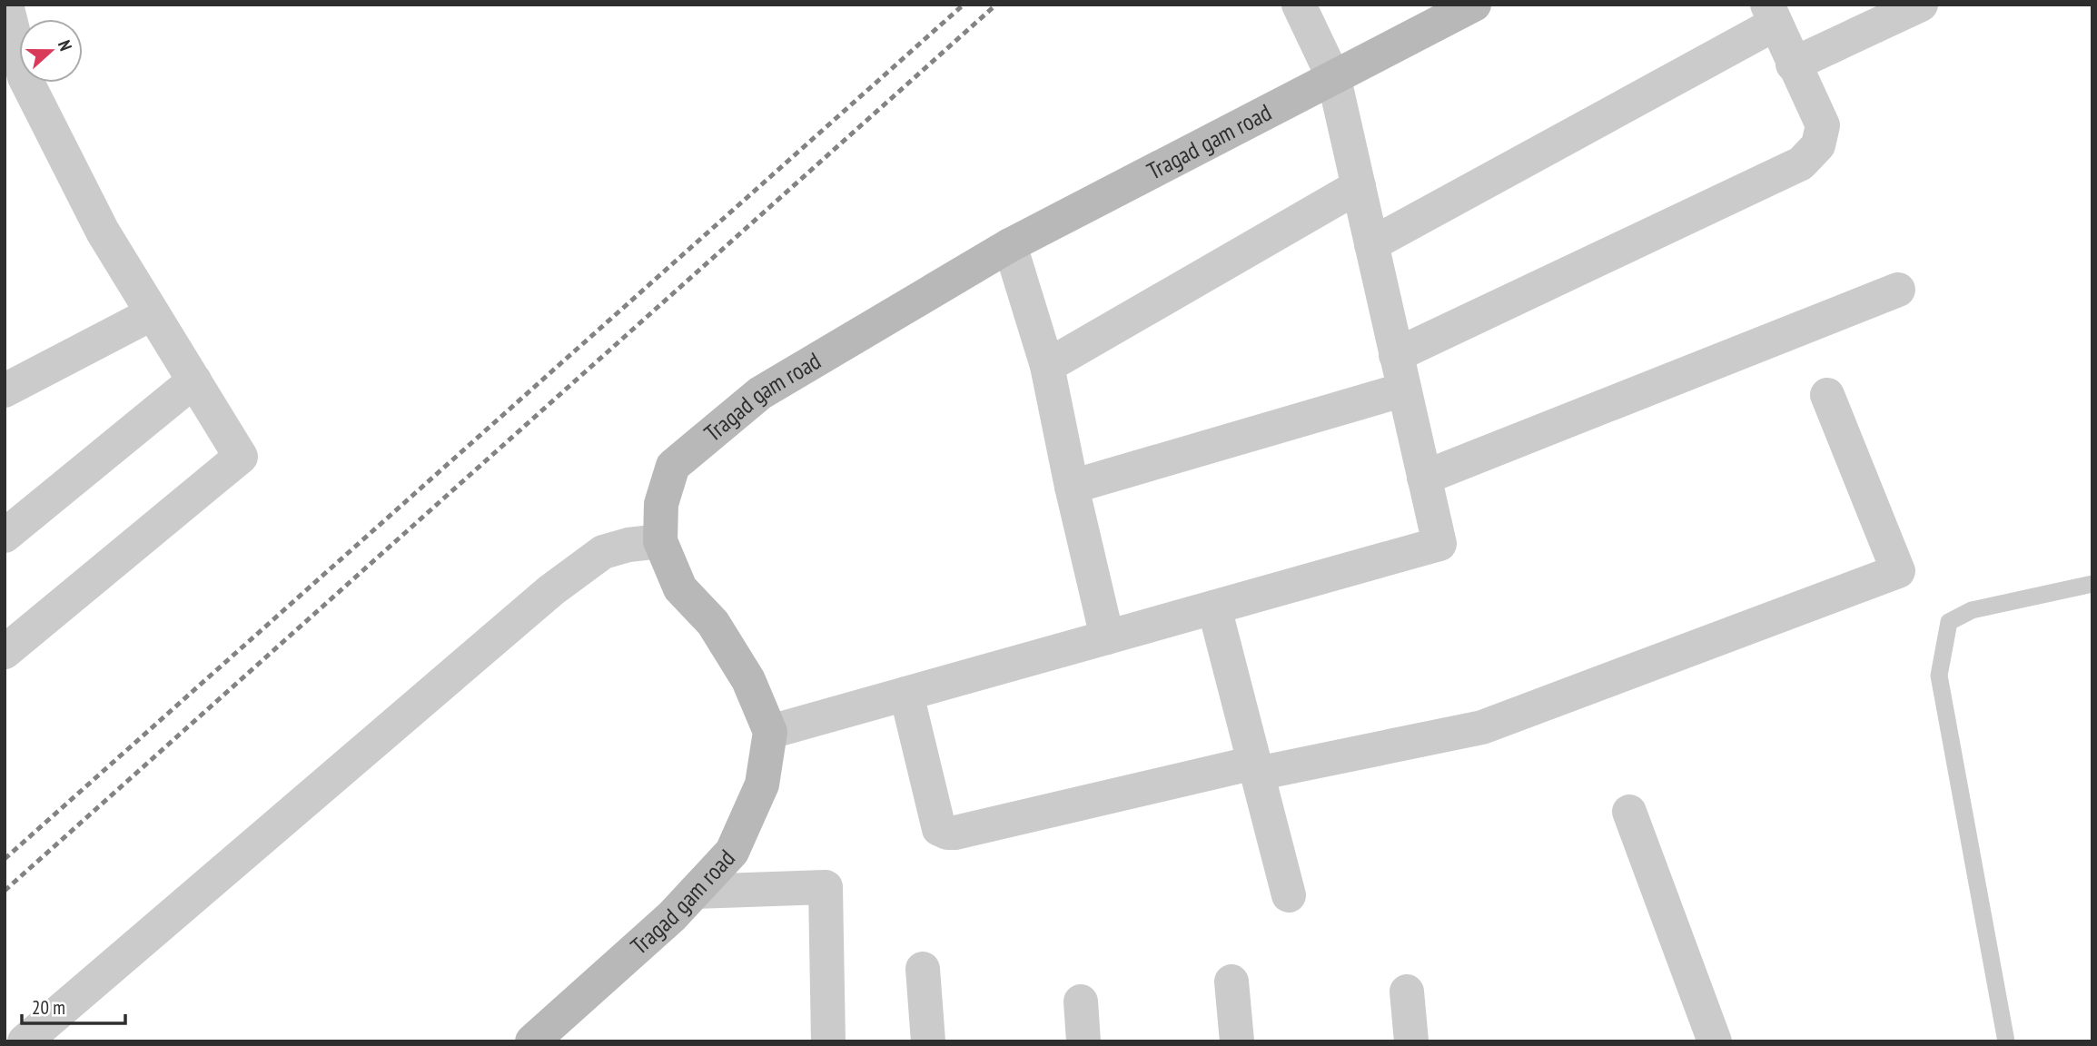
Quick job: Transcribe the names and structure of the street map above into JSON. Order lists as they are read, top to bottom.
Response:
{
  "streets": {
    "street": ["Tragad gam road"]
  },
  "scale_bar": "20 m",
  "north": "right"
}
